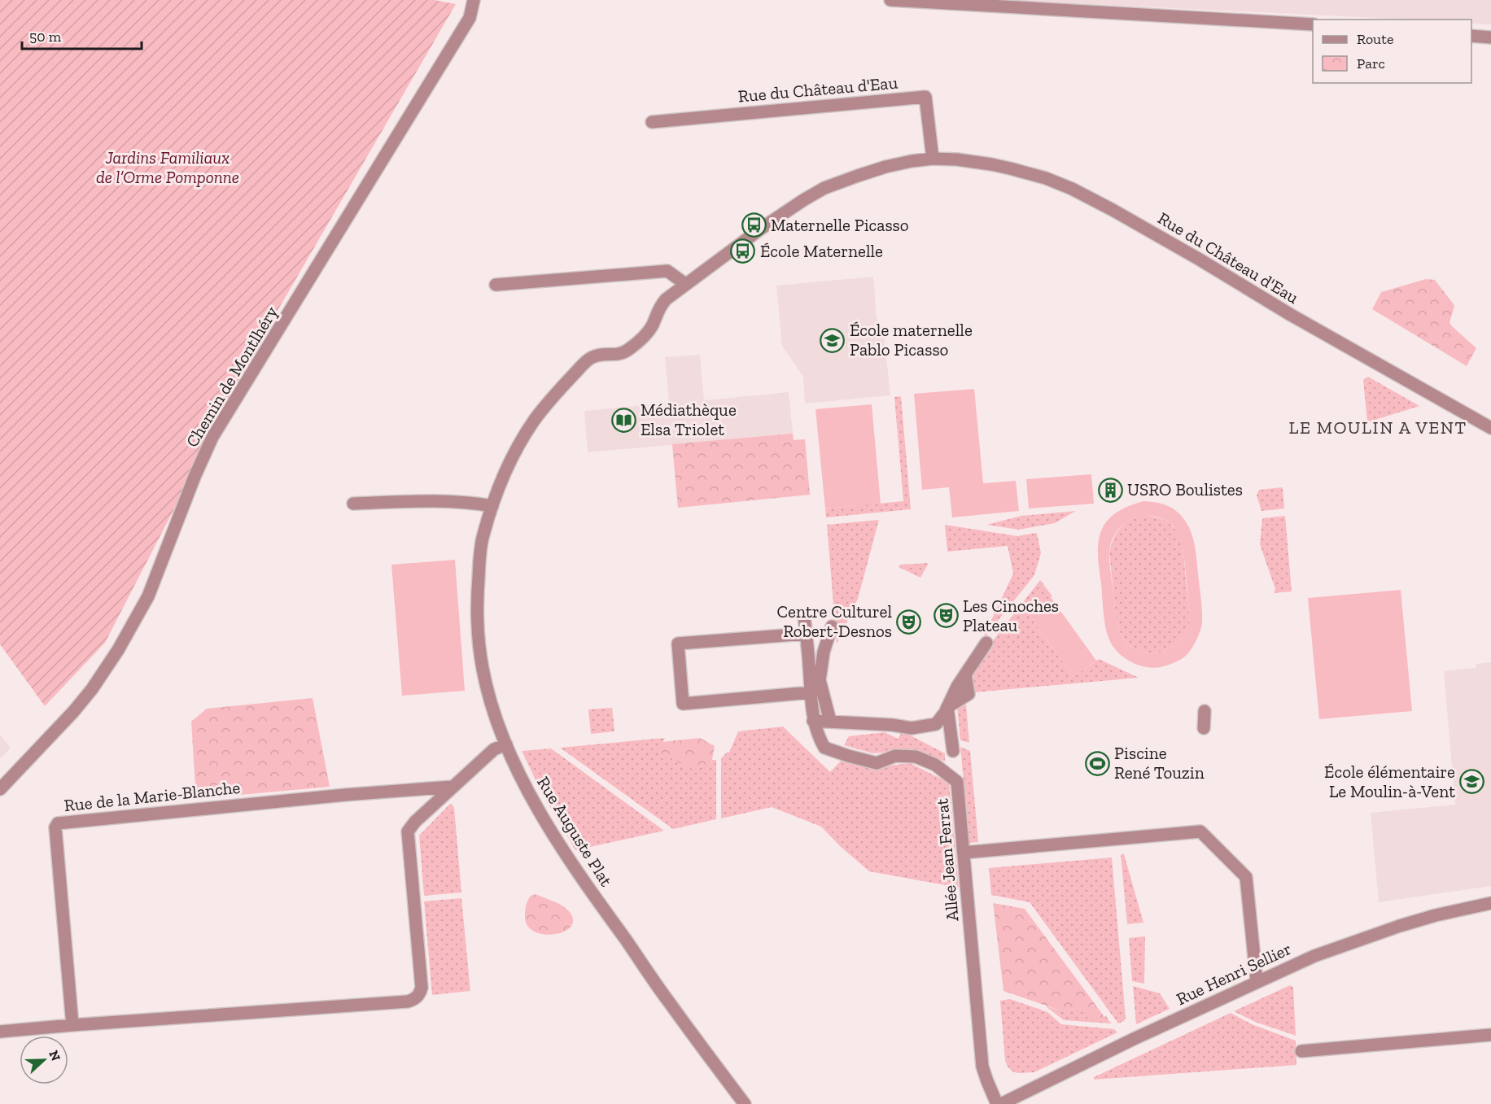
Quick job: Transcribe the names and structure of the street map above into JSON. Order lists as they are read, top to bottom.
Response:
{
  "streets": {
    "street": [
      "Rue du Château d'Eau",
      "Chemin de Montlhéry",
      "Rue de la Marie-Blanche",
      "Rue Auguste Plat",
      "Allée Jean Ferrat",
      "Rue Henri Sellier"
    ]
  },
  "crossings": [
    ["Rue du Château d'Eau", "Rue Auguste Plat"]
  ],
  "districts": ["LE MOULIN A VENT"],
  "parks": ["Jardins Familiaux de l’Orme Pomponne"],
  "places": {
    "bus stop": ["Maternelle Picasso", "École Maternelle"],
    "school or university": ["École maternelle Pablo Picasso", "École élémentaire Le Moulin-à-Vent"],
    "library": ["Médiathèque Elsa Triolet"],
    "building": ["USRO Boulistes"],
    "theatre": ["Les Cinoches Plateau", "Centre Culturel Robert-Desnos"],
    "sports": ["Piscine René Touzin"]
  },
  "legend": ["Route", "Parc"],
  "scale_bar": "50 m",
  "north": "right"
}
